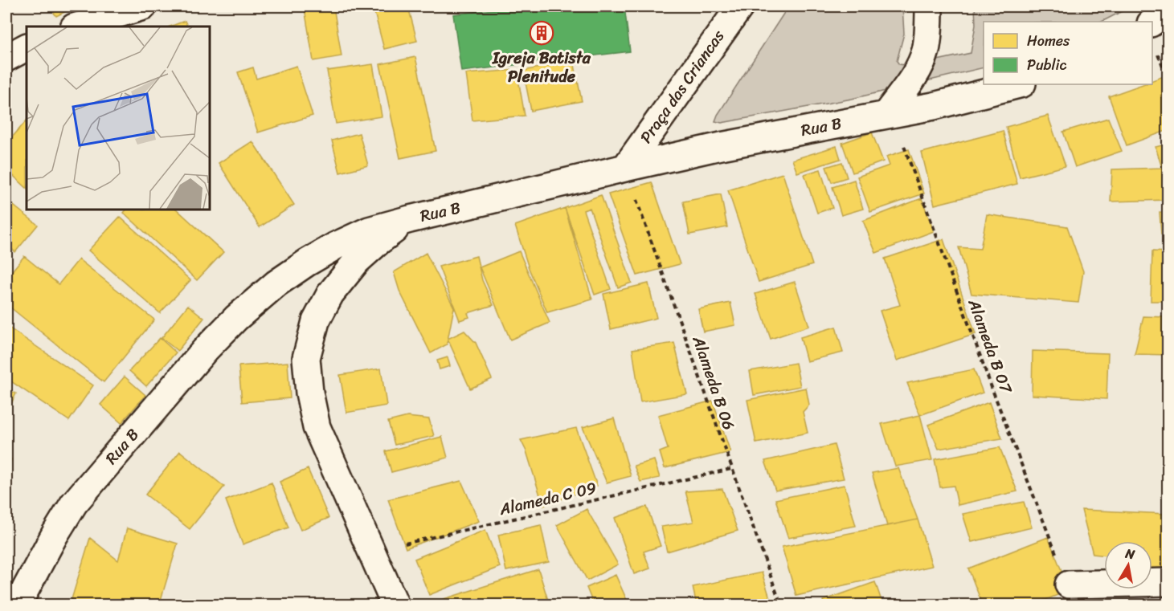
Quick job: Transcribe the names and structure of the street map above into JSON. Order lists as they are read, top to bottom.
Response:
{
  "streets": {
    "street": ["Praça das Criancas", "Rua B"],
    "path": ["Alameda B 07", "Alameda B 06", "Alameda C 09"]
  },
  "crossings": [
    ["Praça das Criancas", "Rua B"],
    ["Praça das Criancas", "Alameda B 06"],
    ["Rua B", "Alameda B 07"],
    ["Rua B", "Alameda B 06"],
    ["Alameda B 06", "Alameda C 09"]
  ],
  "places": {
    "building": ["Igreja Batista Plenitude"]
  },
  "legend": ["Homes", "Public"],
  "north": "top"
}
